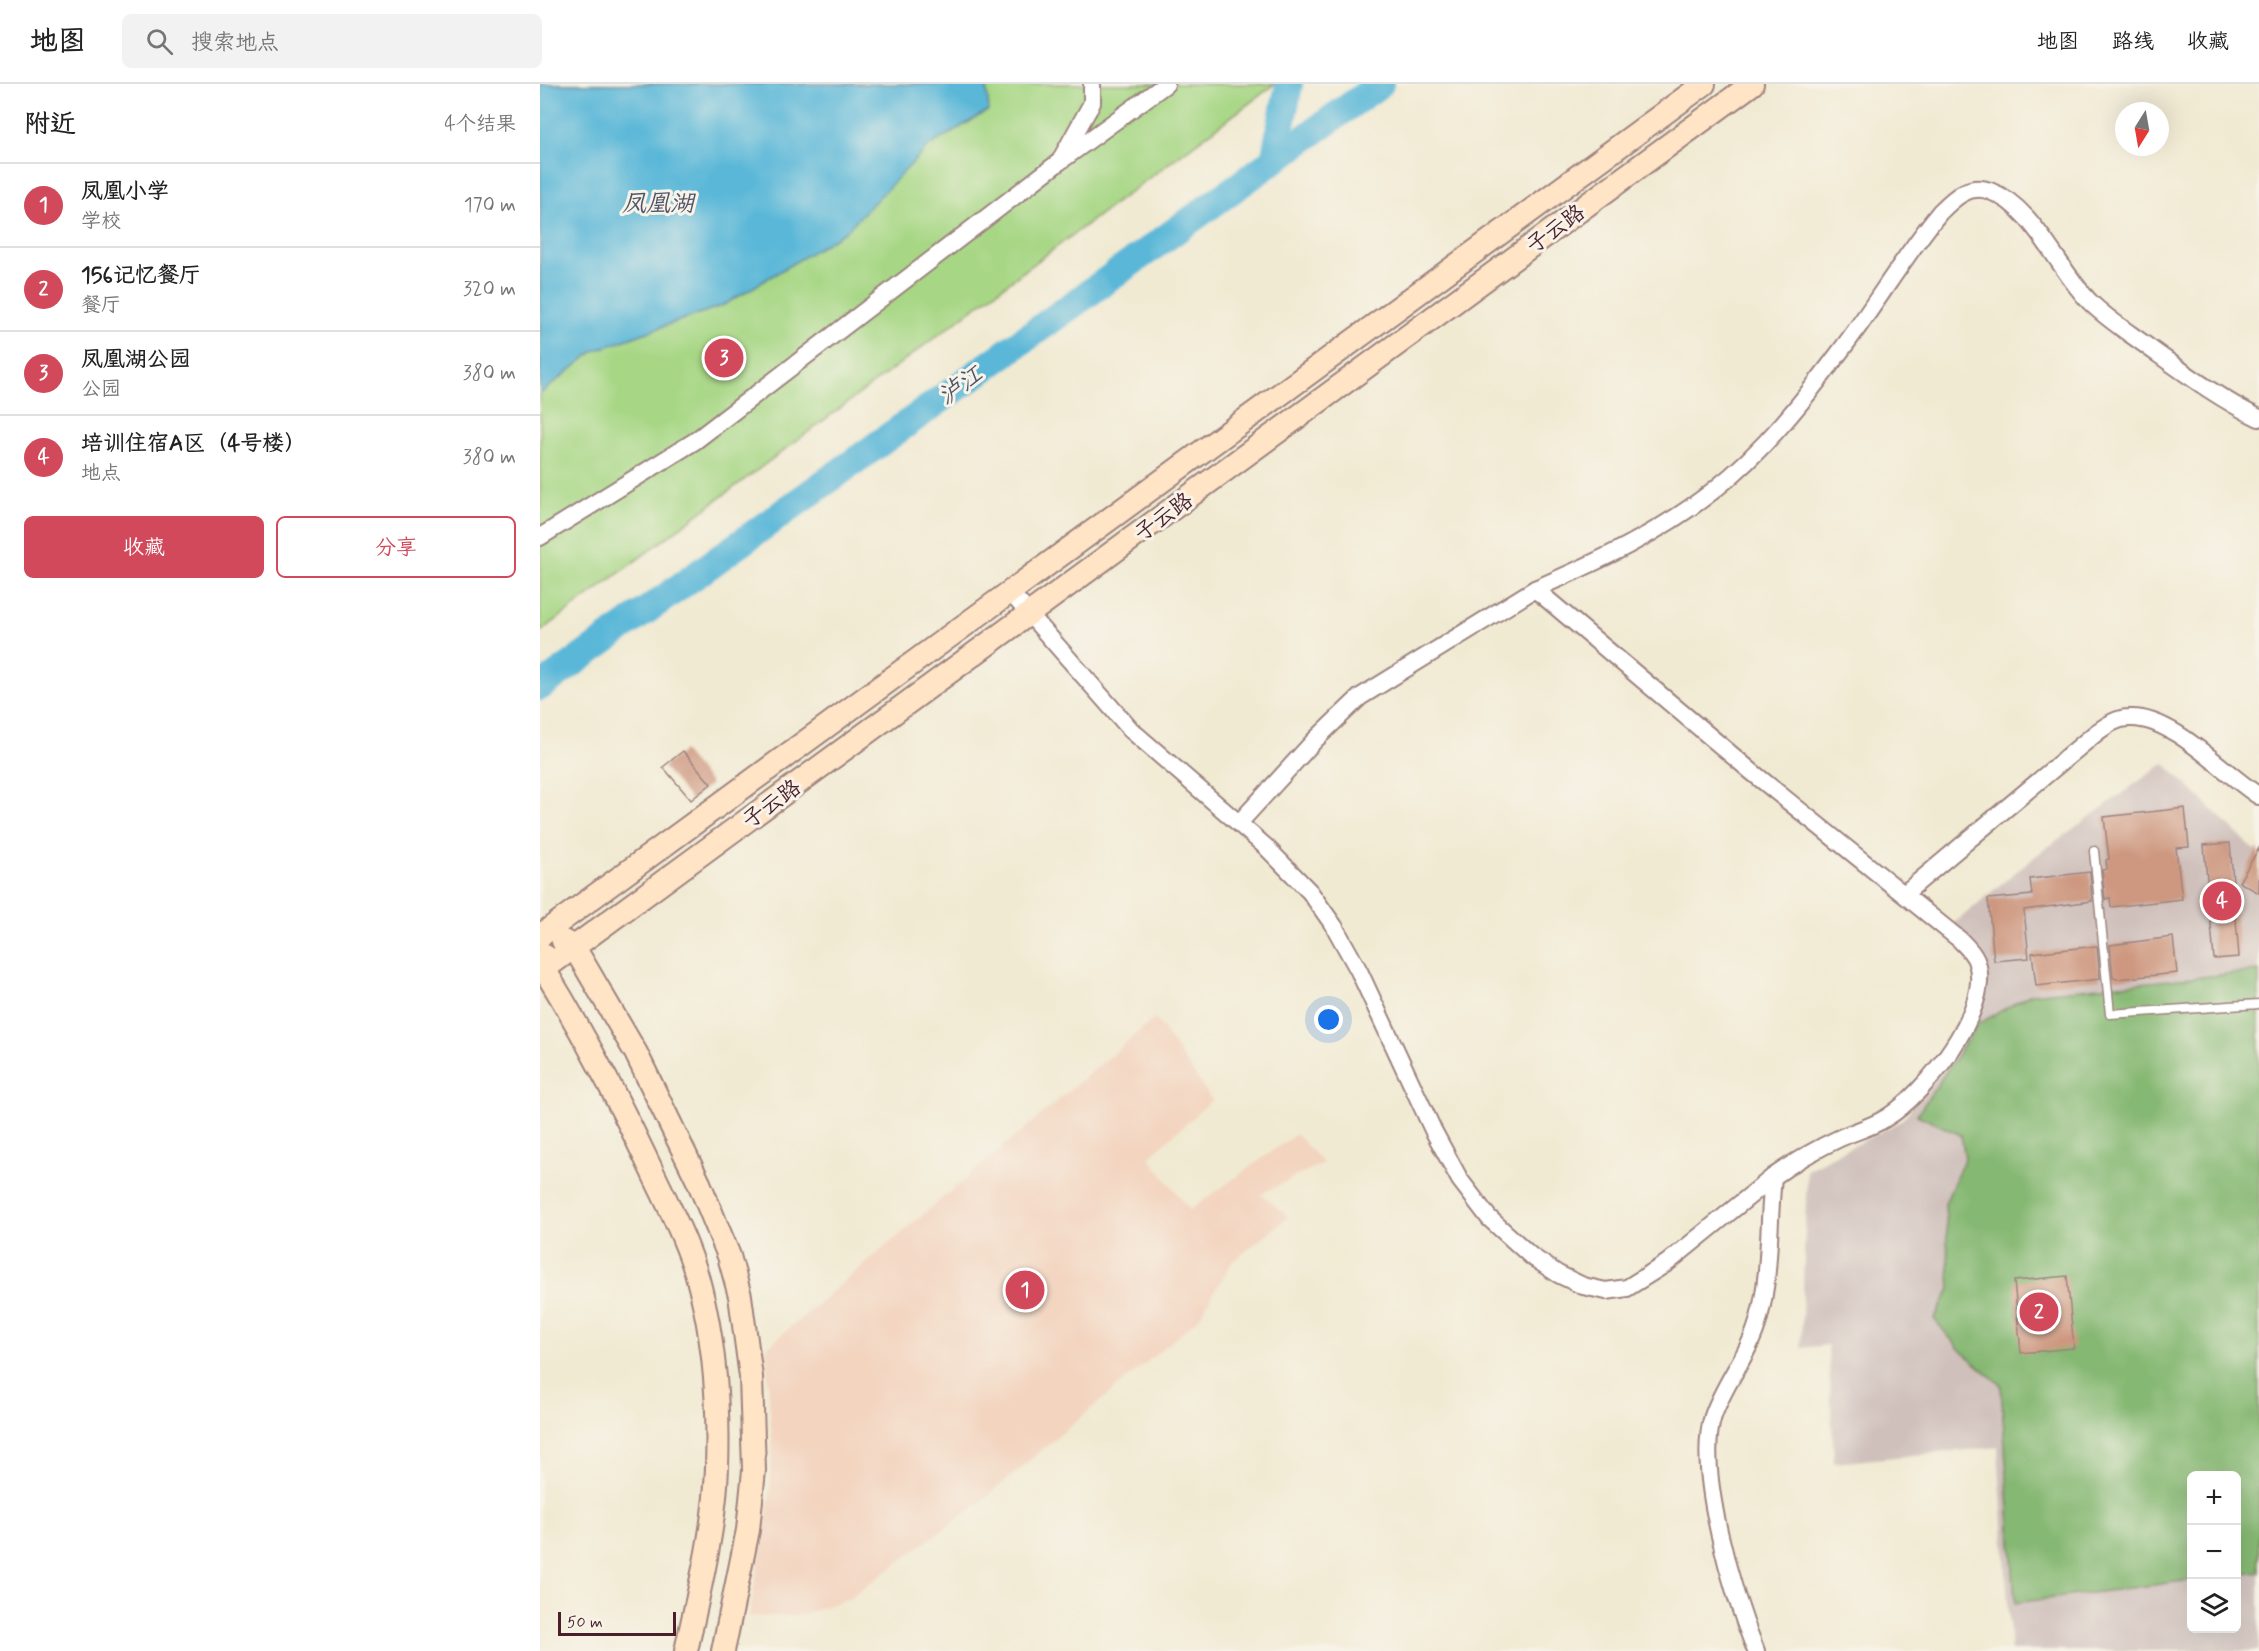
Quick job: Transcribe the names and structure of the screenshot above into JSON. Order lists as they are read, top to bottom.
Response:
{
  "streets": {
    "main road": ["子云路"]
  },
  "water": ["凤凰湖", "泸江"],
  "scale_bar": "50 m",
  "north": "bottom",
  "page": {
    "header": "地图",
    "search": "搜索地点",
    "nav": ["地图", "路线", "收藏"],
    "heading": ["附近", "4个结果"],
    "list": [
      {
        "mark": "1",
        "name": "凤凰小学",
        "note": "学校",
        "value": "170 m"
      },
      {
        "mark": "2",
        "name": "156记忆餐厅",
        "note": "餐厅",
        "value": "320 m"
      },
      {
        "mark": "3",
        "name": "凤凰湖公园",
        "note": "公园",
        "value": "380 m"
      },
      {
        "mark": "4",
        "name": "培训住宿A区（4号楼）",
        "note": "地点",
        "value": "380 m"
      }
    ],
    "pins": [
      "3",
      "4",
      "1",
      "2"
    ],
    "buttons": ["收藏", "分享"],
    "map_buttons": ["+", "−"],
    "scale": "50 m"
  }
}
